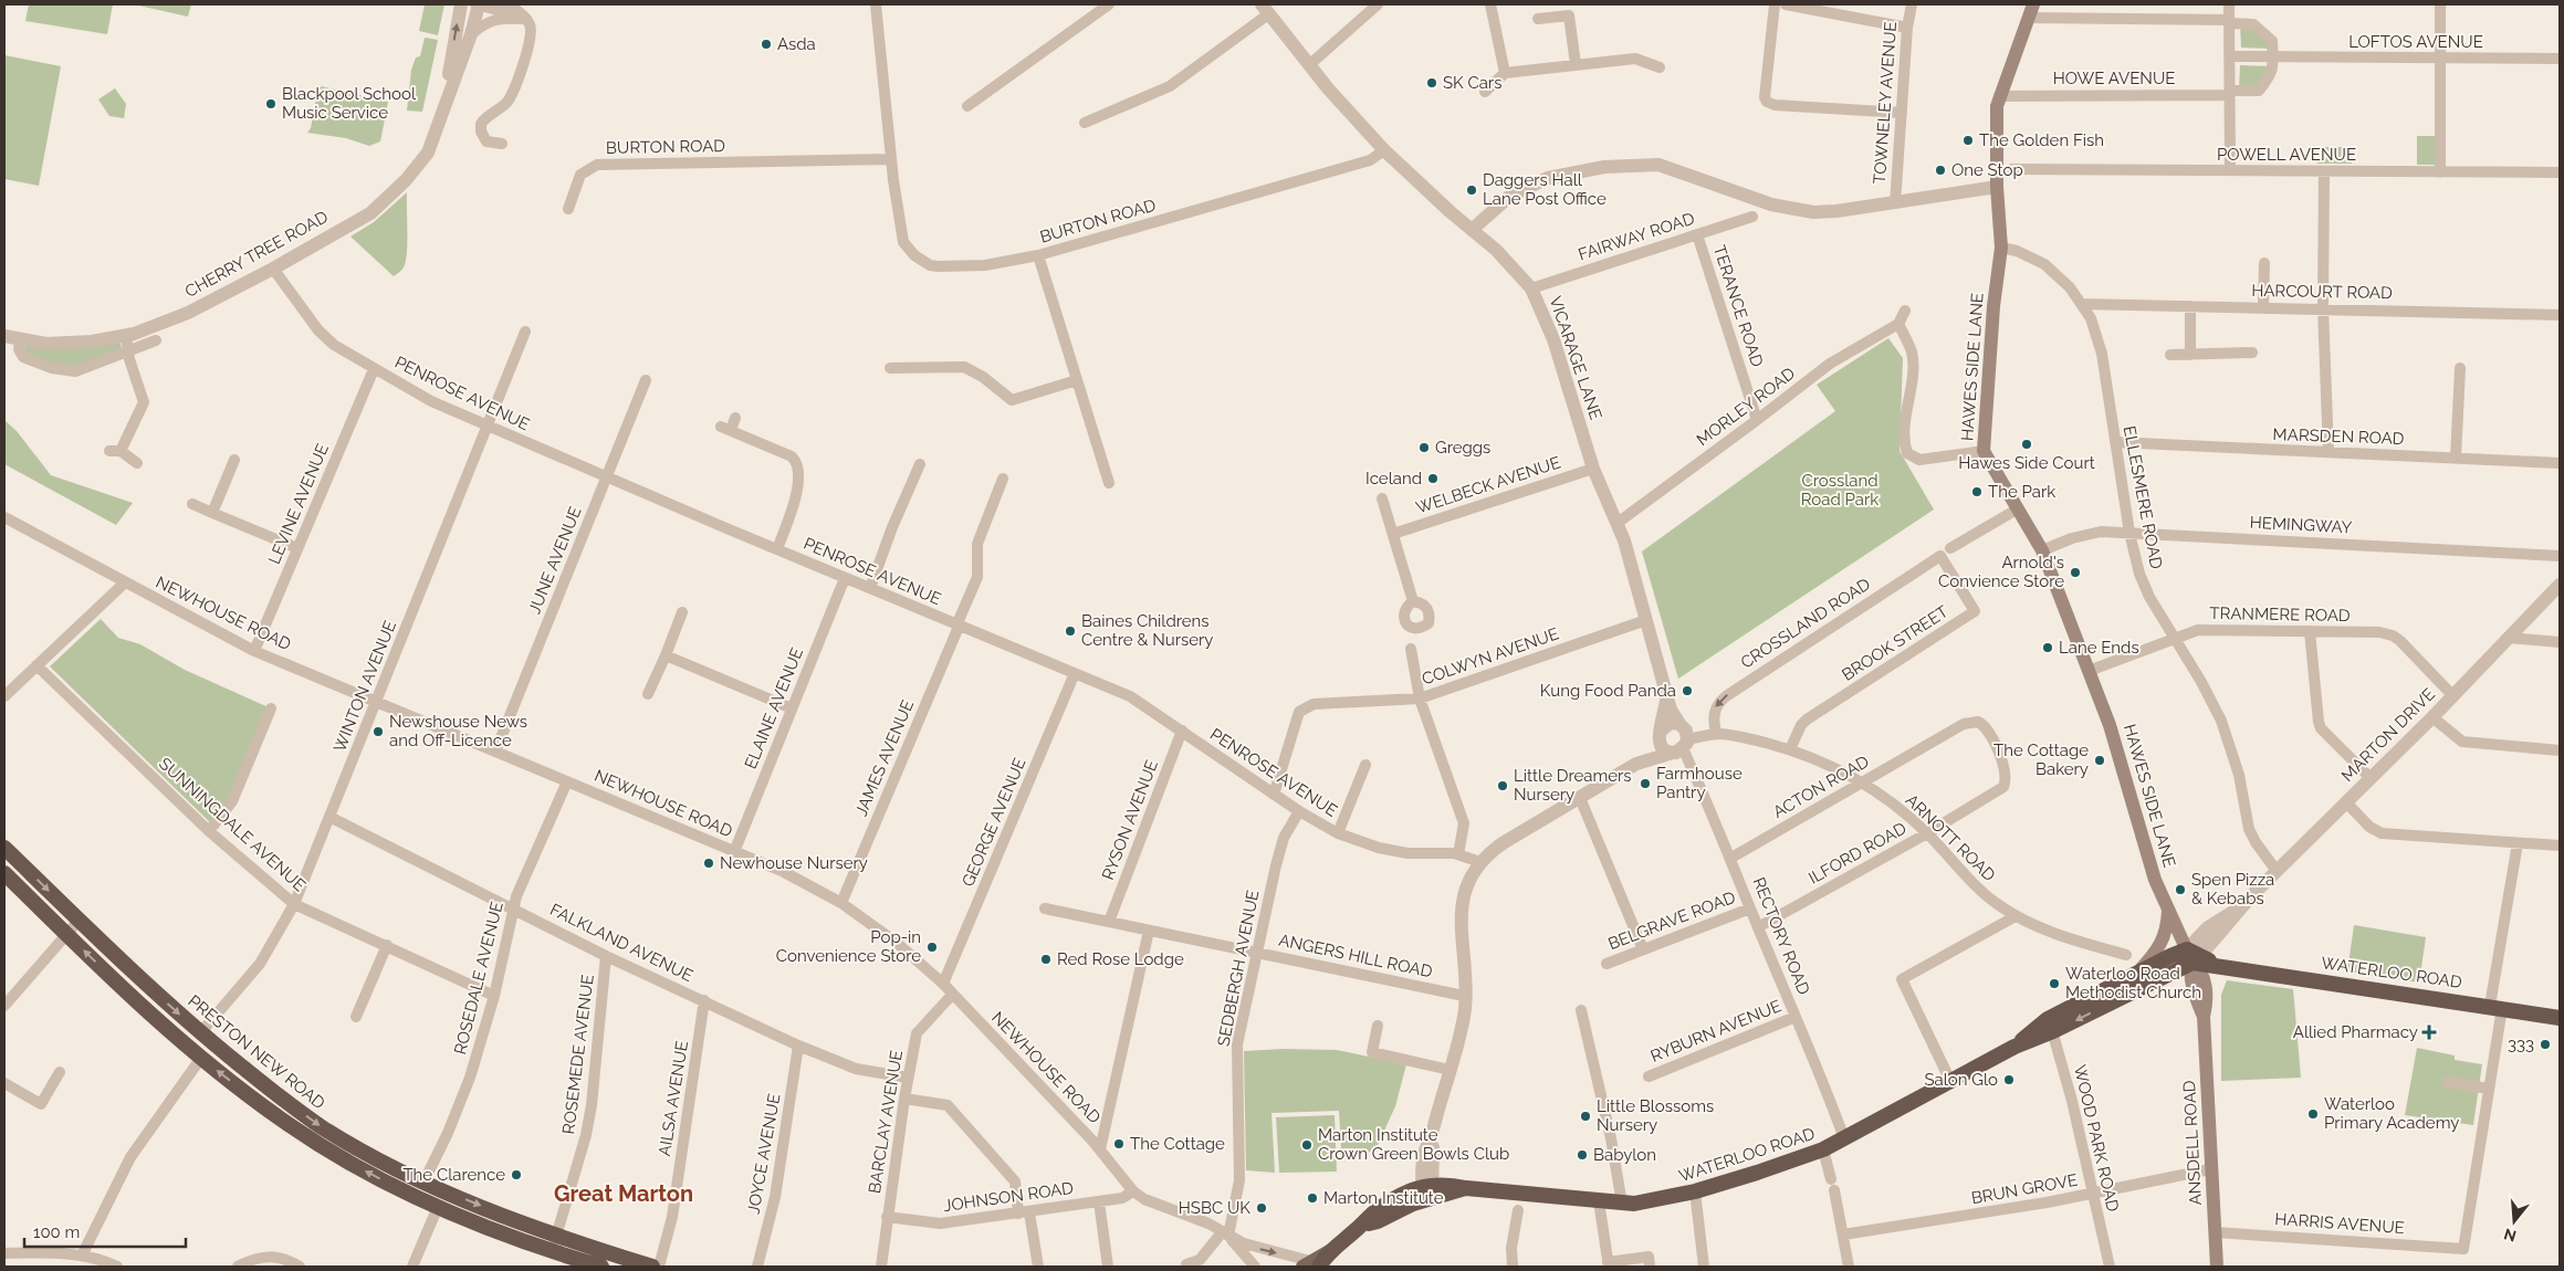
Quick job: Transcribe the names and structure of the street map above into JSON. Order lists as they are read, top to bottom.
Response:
{
  "streets": {
    "highway": ["WATERLOO ROAD", "PRESTON NEW ROAD"],
    "main road": ["HAWES SIDE LANE", "ANSDELL ROAD"],
    "street": [
      "LOFTOS AVENUE",
      "HOWE AVENUE",
      "TOWNELEY AVENUE",
      "BURTON ROAD",
      "POWELL AVENUE",
      "FAIRWAY ROAD",
      "CHERRY TREE ROAD",
      "HARCOURT ROAD",
      "TERANCE ROAD",
      "VICARAGE LANE",
      "PENROSE AVENUE",
      "MORLEY ROAD",
      "MARSDEN ROAD",
      "WELBECK AVENUE",
      "ELLESMERE ROAD",
      "LEVINE AVENUE",
      "HEMINGWAY",
      "JUNE AVENUE",
      "NEWHOUSE ROAD",
      "TRANMERE ROAD",
      "CROSSLAND ROAD",
      "BROOK STREET",
      "COLWYN AVENUE",
      "WINTON AVENUE",
      "ELAINE AVENUE",
      "MARTON DRIVE",
      "JAMES AVENUE",
      "ACTON ROAD",
      "RYSON AVENUE",
      "GEORGE AVENUE",
      "SUNNINGDALE AVENUE",
      "ARNOTT ROAD",
      "ILFORD ROAD",
      "BELGRAVE ROAD",
      "RECTORY ROAD",
      "FALKLAND AVENUE",
      "ANGERS HILL ROAD",
      "SEDBERGH AVENUE",
      "ROSEDALE AVENUE",
      "RYBURN AVENUE",
      "ROSEMEDE AVENUE",
      "AILSA AVENUE",
      "BARCLAY AVENUE",
      "WOOD PARK ROAD",
      "JOYCE AVENUE",
      "BRUN GROVE",
      "JOHNSON ROAD",
      "HARRIS AVENUE"
    ]
  },
  "crossings": [
    ["HOWE AVENUE", "HAWES SIDE LANE"],
    ["BURTON ROAD", "VICARAGE LANE"],
    ["FAIRWAY ROAD", "TERANCE ROAD"],
    ["FAIRWAY ROAD", "VICARAGE LANE"],
    ["CHERRY TREE ROAD", "PENROSE AVENUE"],
    ["HARCOURT ROAD", "ELLESMERE ROAD"],
    ["TERANCE ROAD", "MORLEY ROAD"],
    ["VICARAGE LANE", "PENROSE AVENUE"],
    ["VICARAGE LANE", "MORLEY ROAD"],
    ["VICARAGE LANE", "WELBECK AVENUE"],
    ["VICARAGE LANE", "COLWYN AVENUE"],
    ["VICARAGE LANE", "ARNOTT ROAD"],
    ["VICARAGE LANE", "RECTORY ROAD"],
    ["VICARAGE LANE", "ANGERS HILL ROAD"],
    ["VICARAGE LANE", "WATERLOO ROAD"],
    ["HAWES SIDE LANE", "ELLESMERE ROAD"],
    ["HAWES SIDE LANE", "HEMINGWAY"],
    ["HAWES SIDE LANE", "TRANMERE ROAD"],
    ["HAWES SIDE LANE", "CROSSLAND ROAD"],
    ["HAWES SIDE LANE", "MARTON DRIVE"],
    ["HAWES SIDE LANE", "WATERLOO ROAD"],
    ["HAWES SIDE LANE", "ANSDELL ROAD"],
    ["PENROSE AVENUE", "LEVINE AVENUE"],
    ["PENROSE AVENUE", "JUNE AVENUE"],
    ["PENROSE AVENUE", "COLWYN AVENUE"],
    ["PENROSE AVENUE", "WINTON AVENUE"],
    ["PENROSE AVENUE", "ELAINE AVENUE"],
    ["PENROSE AVENUE", "JAMES AVENUE"],
    ["PENROSE AVENUE", "RYSON AVENUE"],
    ["PENROSE AVENUE", "GEORGE AVENUE"],
    ["PENROSE AVENUE", "SEDBERGH AVENUE"],
    ["MARSDEN ROAD", "ELLESMERE ROAD"],
    ["ELLESMERE ROAD", "HEMINGWAY"],
    ["ELLESMERE ROAD", "TRANMERE ROAD"],
    ["ELLESMERE ROAD", "MARTON DRIVE"],
    ["LEVINE AVENUE", "NEWHOUSE ROAD"],
    ["JUNE AVENUE", "NEWHOUSE ROAD"],
    ["NEWHOUSE ROAD", "WINTON AVENUE"],
    ["NEWHOUSE ROAD", "ELAINE AVENUE"],
    ["NEWHOUSE ROAD", "JAMES AVENUE"],
    ["NEWHOUSE ROAD", "GEORGE AVENUE"],
    ["NEWHOUSE ROAD", "SEDBERGH AVENUE"],
    ["NEWHOUSE ROAD", "ROSEDALE AVENUE"],
    ["NEWHOUSE ROAD", "BARCLAY AVENUE"],
    ["NEWHOUSE ROAD", "JOHNSON ROAD"],
    ["TRANMERE ROAD", "MARTON DRIVE"],
    ["CROSSLAND ROAD", "BROOK STREET"],
    ["CROSSLAND ROAD", "ARNOTT ROAD"],
    ["BROOK STREET", "ARNOTT ROAD"],
    ["WINTON AVENUE", "SUNNINGDALE AVENUE"],
    ["WINTON AVENUE", "FALKLAND AVENUE"],
    ["WINTON AVENUE", "PRESTON NEW ROAD"],
    ["MARTON DRIVE", "WATERLOO ROAD"],
    ["MARTON DRIVE", "ANSDELL ROAD"],
    ["ACTON ROAD", "ARNOTT ROAD"],
    ["ACTON ROAD", "ILFORD ROAD"],
    ["ACTON ROAD", "RECTORY ROAD"],
    ["RYSON AVENUE", "ANGERS HILL ROAD"],
    ["SUNNINGDALE AVENUE", "ROSEDALE AVENUE"],
    ["ARNOTT ROAD", "ILFORD ROAD"],
    ["ARNOTT ROAD", "RECTORY ROAD"],
    ["ILFORD ROAD", "RECTORY ROAD"],
    ["BELGRAVE ROAD", "RECTORY ROAD"],
    ["RECTORY ROAD", "WATERLOO ROAD"],
    ["RECTORY ROAD", "RYBURN AVENUE"],
    ["FALKLAND AVENUE", "ROSEDALE AVENUE"],
    ["FALKLAND AVENUE", "ROSEMEDE AVENUE"],
    ["FALKLAND AVENUE", "AILSA AVENUE"],
    ["FALKLAND AVENUE", "BARCLAY AVENUE"],
    ["FALKLAND AVENUE", "JOYCE AVENUE"],
    ["ANGERS HILL ROAD", "SEDBERGH AVENUE"],
    ["WATERLOO ROAD", "WOOD PARK ROAD"],
    ["WATERLOO ROAD", "ANSDELL ROAD"],
    ["ROSEDALE AVENUE", "PRESTON NEW ROAD"],
    ["PRESTON NEW ROAD", "ROSEMEDE AVENUE"],
    ["BARCLAY AVENUE", "JOHNSON ROAD"],
    ["WOOD PARK ROAD", "BRUN GROVE"],
    ["ANSDELL ROAD", "BRUN GROVE"],
    ["ANSDELL ROAD", "HARRIS AVENUE"]
  ],
  "one_way": ["CROSSLAND ROAD"],
  "districts": ["Great Marton"],
  "parks": ["Crossland Road Park"],
  "places": {
    "other": [
      "Asda",
      "SK Cars",
      "Blackpool School Music Service",
      "The Golden Fish",
      "One Stop",
      "Daggers Hall Lane Post Office",
      "Hawes Side Court",
      "Greggs",
      "Iceland",
      "The Park",
      "Arnold's Convience Store",
      "Baines Childrens Centre & Nursery",
      "Lane Ends",
      "Kung Food Panda",
      "Newshouse News and Off-Licence",
      "The Cottage Bakery",
      "Farmhouse Pantry",
      "Little Dreamers Nursery",
      "Newhouse Nursery",
      "Spen Pizza & Kebabs",
      "Pop-in Convenience Store",
      "Red Rose Lodge",
      "Waterloo Road Methodist Church",
      "333",
      "Salon Glo",
      "Waterloo Primary Academy",
      "Little Blossoms Nursery",
      "The Cottage",
      "Marton Institute Crown Green Bowls Club",
      "Babylon",
      "The Clarence",
      "Marton Institute",
      "HSBC UK"
    ],
    "health": ["Allied Pharmacy"]
  },
  "scale_bar": "100 m",
  "north": "bottom"
}
